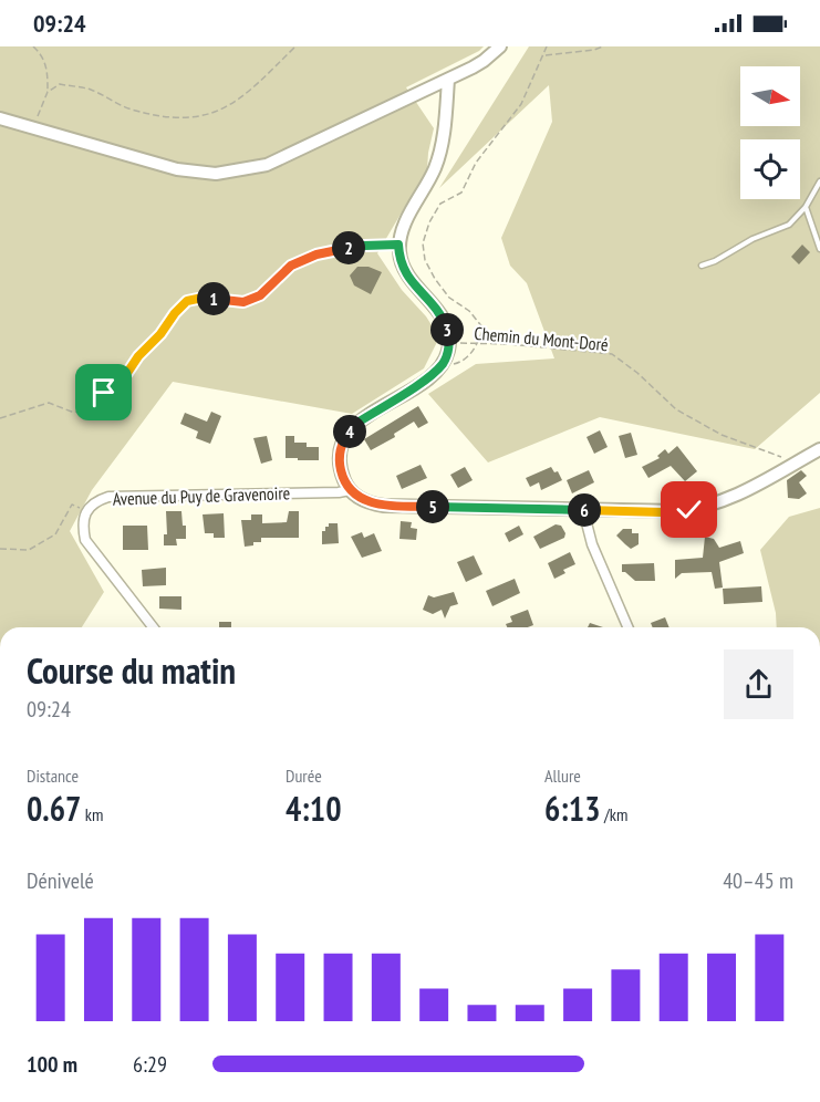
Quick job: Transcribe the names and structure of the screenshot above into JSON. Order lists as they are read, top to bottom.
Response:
{
  "streets": {
    "street": ["Avenue du Puy de Gravenoire"],
    "path": ["Chemin du Mont-Doré"]
  },
  "north": "right",
  "page": {
    "status": "09:24",
    "pins": [
      "2",
      "1",
      "3",
      "4",
      "5",
      "6"
    ],
    "heading": ["Course du matin", "09:24"],
    "stats": [
      ["Distance", "0.67 km"],
      ["Durée", "4:10"],
      ["Allure", "6:13 /km"]
    ],
    "chart": ["Dénivelé", "40–45 m"],
    "list": [
      {
        "name": "100 m",
        "note": "6:29"
      }
    ]
  }
}
